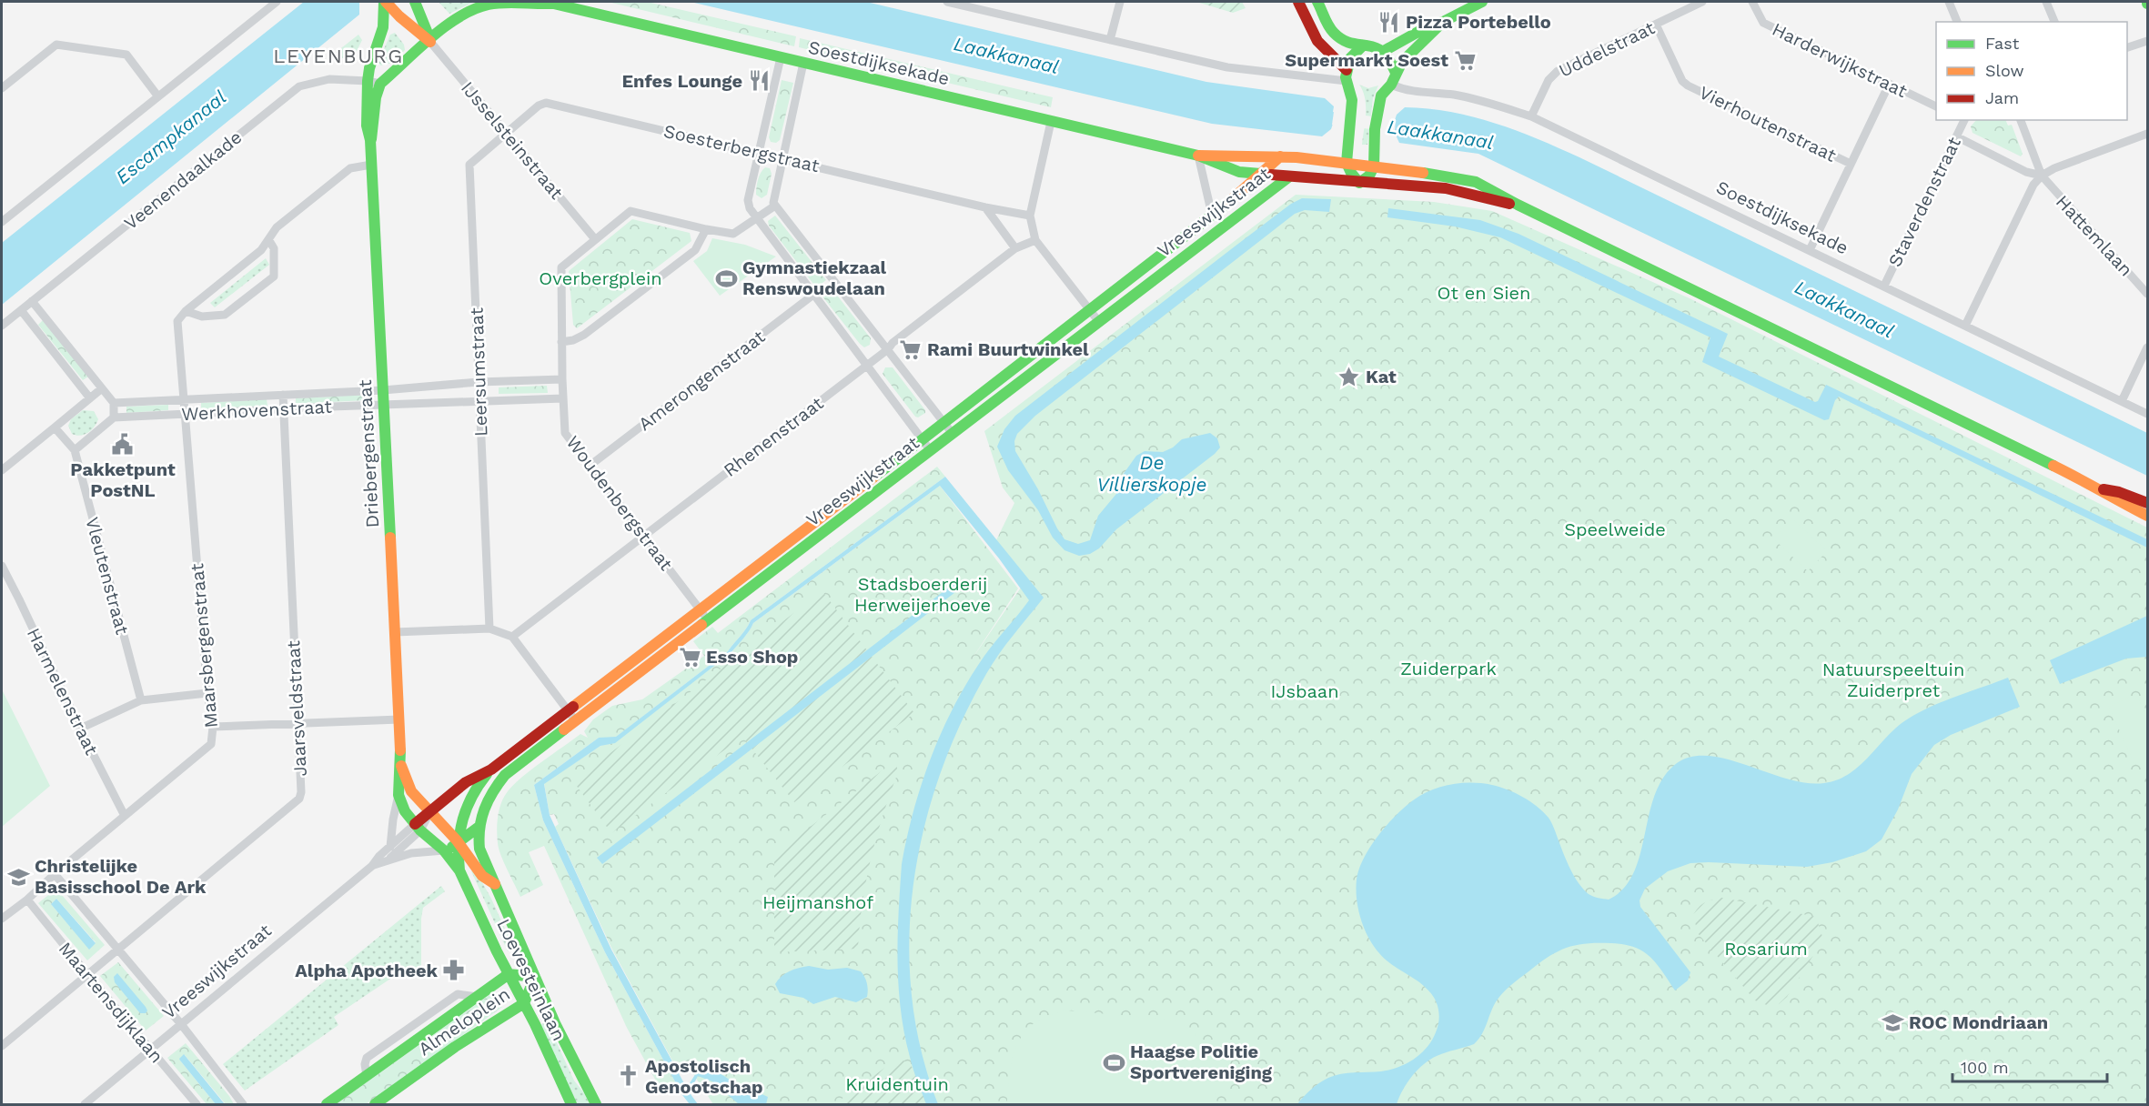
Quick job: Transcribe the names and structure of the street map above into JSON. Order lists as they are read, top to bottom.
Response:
{
  "streets": {
    "main road": [
      "Soestdijksekade",
      "Vreeswijkstraat",
      "Driebergenstraat",
      "Loevesteinlaan",
      "Almeloplein"
    ],
    "street": [
      "Uddelstraat",
      "Harderwijkstraat",
      "Vierhoutenstraat",
      "IJsselsteinstraat",
      "Soesterbergstraat",
      "Veenendaalkade",
      "Staverdenstraat",
      "Hattemlaan",
      "Leersumstraat",
      "Amerongenstraat",
      "Werkhovenstraat",
      "Rhenenstraat",
      "Woudenbergstraat",
      "Vleutenstraat",
      "Maarsbergenstraat",
      "Harmelenstraat",
      "Jaarsveldstraat",
      "Maartensdijklaan"
    ]
  },
  "crossings": [
    ["Uddelstraat", "Soestdijksekade"],
    ["Uddelstraat", "Vierhoutenstraat"],
    ["Soestdijksekade", "IJsselsteinstraat"],
    ["Soestdijksekade", "Staverdenstraat"],
    ["Soestdijksekade", "Vreeswijkstraat"],
    ["IJsselsteinstraat", "Soesterbergstraat"],
    ["IJsselsteinstraat", "Leersumstraat"],
    ["IJsselsteinstraat", "Woudenbergstraat"],
    ["Soesterbergstraat", "Leersumstraat"],
    ["Veenendaalkade", "Driebergenstraat"],
    ["Staverdenstraat", "Hattemlaan"],
    ["Vreeswijkstraat", "Driebergenstraat"],
    ["Vreeswijkstraat", "Woudenbergstraat"],
    ["Vreeswijkstraat", "Loevesteinlaan"],
    ["Vreeswijkstraat", "Maartensdijklaan"],
    ["Leersumstraat", "Werkhovenstraat"],
    ["Amerongenstraat", "Woudenbergstraat"],
    ["Werkhovenstraat", "Driebergenstraat"],
    ["Werkhovenstraat", "Woudenbergstraat"],
    ["Werkhovenstraat", "Maarsbergenstraat"],
    ["Werkhovenstraat", "Jaarsveldstraat"],
    ["Rhenenstraat", "Woudenbergstraat"],
    ["Driebergenstraat", "Loevesteinlaan"],
    ["Maarsbergenstraat", "Harmelenstraat"],
    ["Maarsbergenstraat", "Maartensdijklaan"],
    ["Jaarsveldstraat", "Maartensdijklaan"],
    ["Loevesteinlaan", "Almeloplein"]
  ],
  "districts": ["LEYENBURG"],
  "water": ["Laakkanaal", "Escampkanaal", "De Villierskopje"],
  "parks": [
    "Overbergplein",
    "Ot en Sien",
    "Speelweide",
    "Stadsboerderij Herweijerhoeve",
    "Zuiderpark",
    "Natuurspeeltuin Zuiderpret",
    "IJsbaan",
    "Heijmanshof",
    "Rosarium",
    "Kruidentuin"
  ],
  "places": {
    "restaurant": ["Pizza Portebello", "Enfes Lounge"],
    "supermarket": ["Supermarkt Soest", "Rami Buurtwinkel", "Esso Shop"],
    "sports": ["Gymnastiekzaal Renswoudelaan", "Haagse Politie Sportvereniging"],
    "place": ["Kat"],
    "public building": ["Pakketpunt PostNL"],
    "school or university": ["Christelijke Basisschool De Ark", "ROC Mondriaan"],
    "pharmacy": ["Alpha Apotheek"],
    "church": ["Apostolisch Genootschap"]
  },
  "legend": ["Fast", "Slow", "Jam"],
  "scale_bar": "100 m"
}
